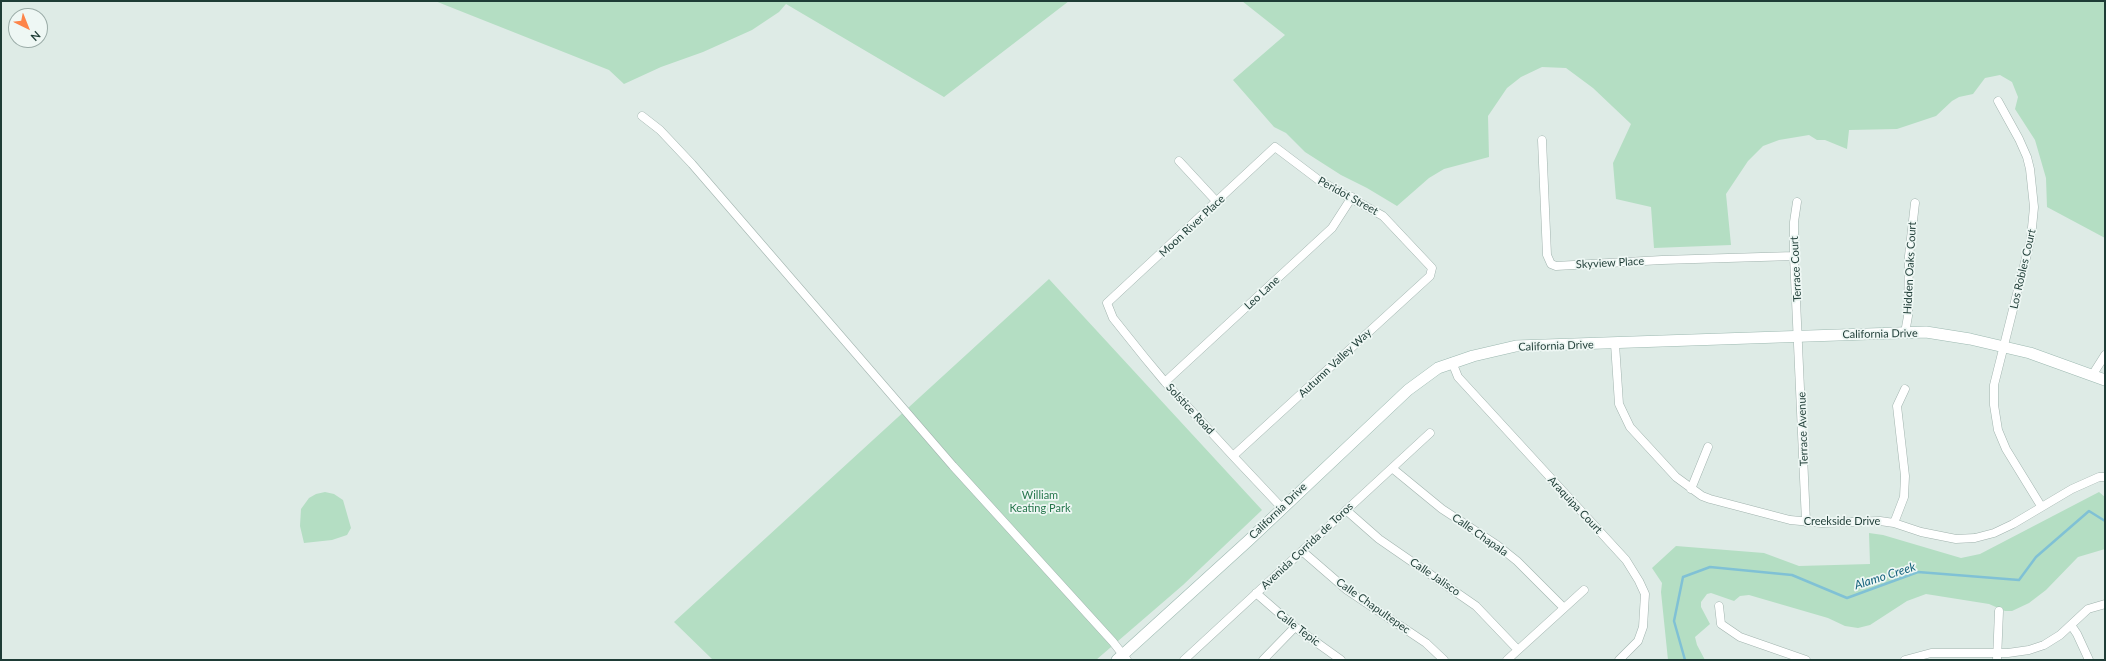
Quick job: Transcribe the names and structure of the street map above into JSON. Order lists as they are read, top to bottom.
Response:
{
  "streets": {
    "street": [
      "Peridot Street",
      "Moon River Place",
      "Skyview Place",
      "Hidden Oaks Court",
      "Terrace Court",
      "Los Robles Court",
      "Leo Lane",
      "California Drive",
      "Autumn Valley Way",
      "Solstice Road",
      "Terrace Avenue",
      "Araquipa Court",
      "Creekside Drive",
      "Calle Chapala",
      "Avenida Corrida de Toros",
      "Calle Jalisco",
      "Calle Chapultepec",
      "Calle Tepic"
    ]
  },
  "crossings": [
    ["Peridot Street", "Moon River Place"],
    ["Peridot Street", "Leo Lane"],
    ["Peridot Street", "Autumn Valley Way"],
    ["Moon River Place", "Solstice Road"],
    ["Skyview Place", "Terrace Court"],
    ["Hidden Oaks Court", "California Drive"],
    ["Terrace Court", "California Drive"],
    ["Terrace Court", "Terrace Avenue"],
    ["Los Robles Court", "California Drive"],
    ["Los Robles Court", "Creekside Drive"],
    ["Leo Lane", "Solstice Road"],
    ["California Drive", "Solstice Road"],
    ["California Drive", "Terrace Avenue"],
    ["California Drive", "Araquipa Court"],
    ["California Drive", "Creekside Drive"],
    ["Autumn Valley Way", "Solstice Road"],
    ["Terrace Avenue", "Creekside Drive"],
    ["Calle Chapala", "Avenida Corrida de Toros"],
    ["Avenida Corrida de Toros", "Calle Jalisco"],
    ["Avenida Corrida de Toros", "Calle Chapultepec"],
    ["Avenida Corrida de Toros", "Calle Tepic"]
  ],
  "water": ["Alamo Creek"],
  "parks": ["William Keating Park"],
  "north": "bottom right"
}
